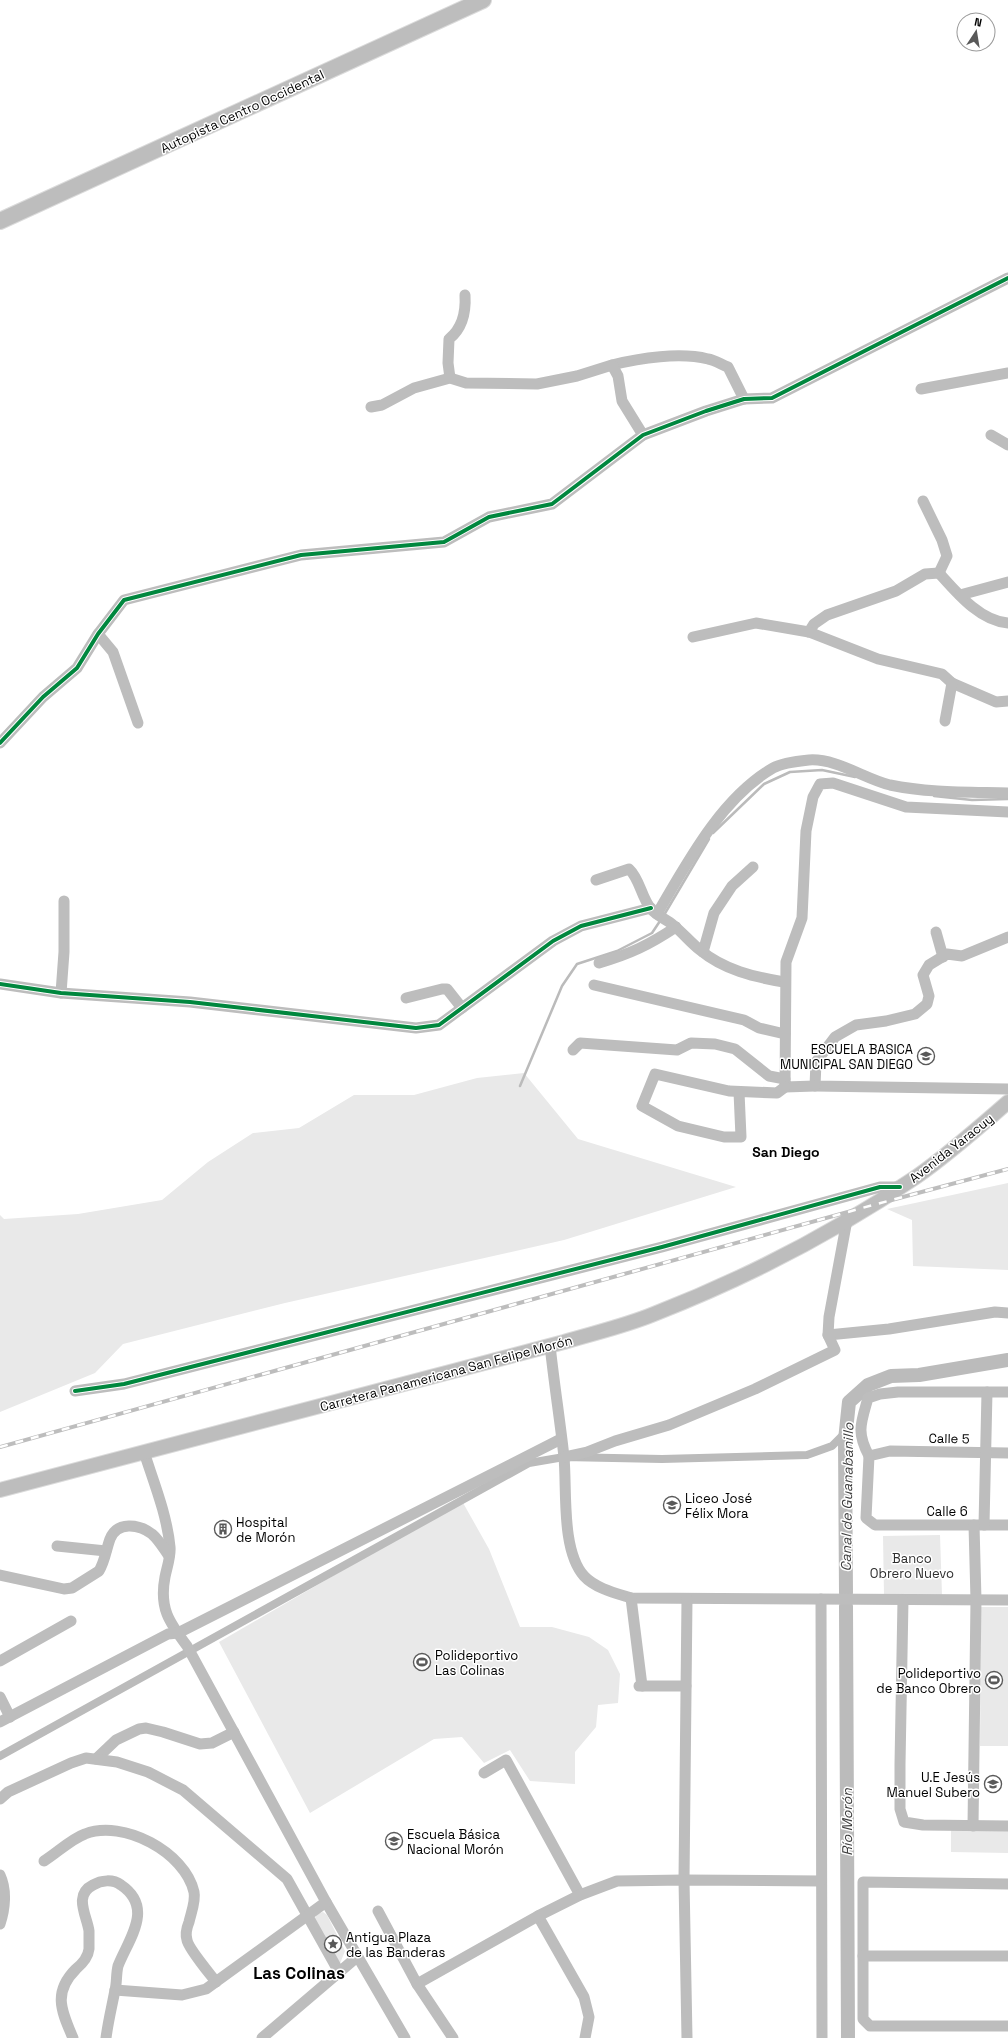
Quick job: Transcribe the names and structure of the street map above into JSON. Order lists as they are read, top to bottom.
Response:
{
  "streets": {
    "highway": ["Autopista Centro Occidental"],
    "main road": ["Avenida Yaracuy", "Carretera Panamericana San Felipe Morón"],
    "street": ["Calle 5", "Calle 6"]
  },
  "crossings": [
    ["Avenida Yaracuy", "Carretera Panamericana San Felipe Morón"],
    ["Calle 5", "Calle 6"]
  ],
  "districts": ["San Diego", "Las Colinas"],
  "water": ["Canal de Guanabanillo", "Río Morón"],
  "parks": ["Banco Obrero Nuevo"],
  "places": {
    "school or university": [
      "ESCUELA BASICA MUNICIPAL SAN DIEGO",
      "Liceo José Félix Mora",
      "U.E Jesús Manuel Subero",
      "Escuela Básica Nacional Morón"
    ],
    "building": ["Hospital de Morón"],
    "sports": ["Polideportivo Las Colinas", "Polideportivo de Banco Obrero"],
    "place": ["Antigua Plaza de las Banderas"]
  },
  "north": "top"
}
